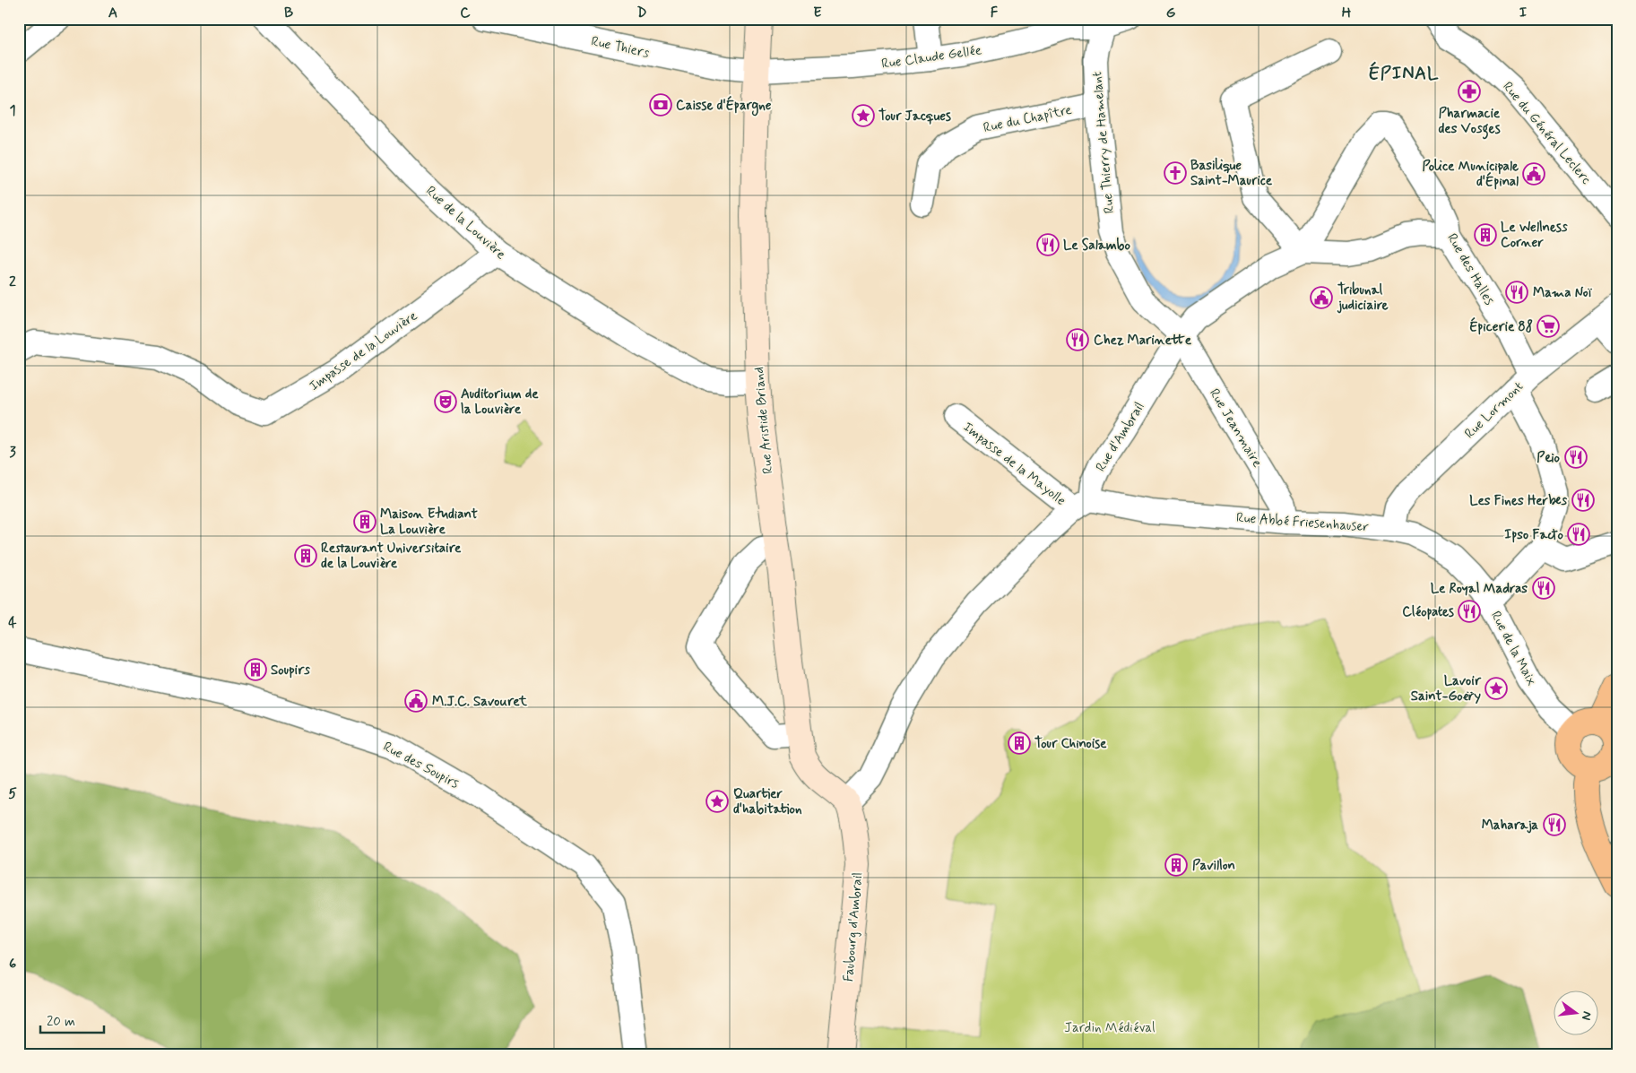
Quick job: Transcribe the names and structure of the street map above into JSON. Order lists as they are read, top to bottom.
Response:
{
  "streets": {
    "main road": ["Rue Aristide Briand", "Faubourg d'Ambrail"],
    "street": [
      "Rue Thiers",
      "Rue Claude Gellée",
      "Rue du Chapître",
      "Rue du Général Leclerc",
      "Rue Thierry de Hamelant",
      "Rue de la Louvière",
      "Rue des Halles",
      "Impasse de la Louvière",
      "Rue Lormont",
      "Rue Jeanmaire",
      "Rue d'Ambrail",
      "Impasse de la Mayolle",
      "Rue Abbé Friesenhauser",
      "Rue de la Maix",
      "Rue des Soupirs"
    ]
  },
  "crossings": [
    ["Rue Thiers", "Rue Claude Gellée"],
    ["Rue Thiers", "Rue Aristide Briand"],
    ["Rue Claude Gellée", "Rue Thierry de Hamelant"],
    ["Rue Claude Gellée", "Rue Aristide Briand"],
    ["Rue du Chapître", "Rue Thierry de Hamelant"],
    ["Rue Thierry de Hamelant", "Rue Jeanmaire"],
    ["Rue Thierry de Hamelant", "Rue d'Ambrail"],
    ["Rue de la Louvière", "Impasse de la Louvière"],
    ["Rue de la Louvière", "Rue Aristide Briand"],
    ["Rue des Halles", "Rue Lormont"],
    ["Rue des Halles", "Rue d'Ambrail"],
    ["Rue des Halles", "Rue de la Maix"],
    ["Rue Lormont", "Rue Abbé Friesenhauser"],
    ["Rue Lormont", "Rue de la Maix"],
    ["Rue Aristide Briand", "Faubourg d'Ambrail"],
    ["Rue Jeanmaire", "Rue d'Ambrail"],
    ["Rue Jeanmaire", "Rue Abbé Friesenhauser"],
    ["Rue d'Ambrail", "Impasse de la Mayolle"],
    ["Rue d'Ambrail", "Rue Abbé Friesenhauser"],
    ["Impasse de la Mayolle", "Rue Abbé Friesenhauser"],
    ["Rue Abbé Friesenhauser", "Rue de la Maix"]
  ],
  "districts": ["ÉPINAL"],
  "parks": ["Jardin Médiéval"],
  "places": {
    "pharmacy": ["Pharmacie des Vosges"],
    "bank": ["Caisse d'Épargne"],
    "place": ["Tour Jacques", "Lavoir Saint-Goëry", "Quartier d'habitation"],
    "church": ["Basilique Saint-Maurice"],
    "public building": ["Police Municipale d'Épinal", "Tribunal judiciaire", "M.J.C. Savouret"],
    "building": [
      "Le Wellness Corner",
      "Maison Etudiant La Louvière",
      "Restaurant Universitaire de la Louvière",
      "Soupirs",
      "Tour Chinoise",
      "Pavillon"
    ],
    "restaurant": [
      "Le Salambo",
      "Mama Noï",
      "Chez Marinette",
      "Peio",
      "Les Fines Herbes",
      "Ipso Facto",
      "Le Royal Madras",
      "Cléopates",
      "Maharaja"
    ],
    "supermarket": ["Épicerie 88"],
    "theatre": ["Auditorium de la Louvière"]
  },
  "scale_bar": "20 m",
  "north": "right",
  "grid": {
    "columns": [
      "A",
      "B",
      "C",
      "D",
      "E",
      "F",
      "G",
      "H",
      "I"
    ],
    "rows": [
      "1",
      "2",
      "3",
      "4",
      "5",
      "6"
    ]
  }
}
